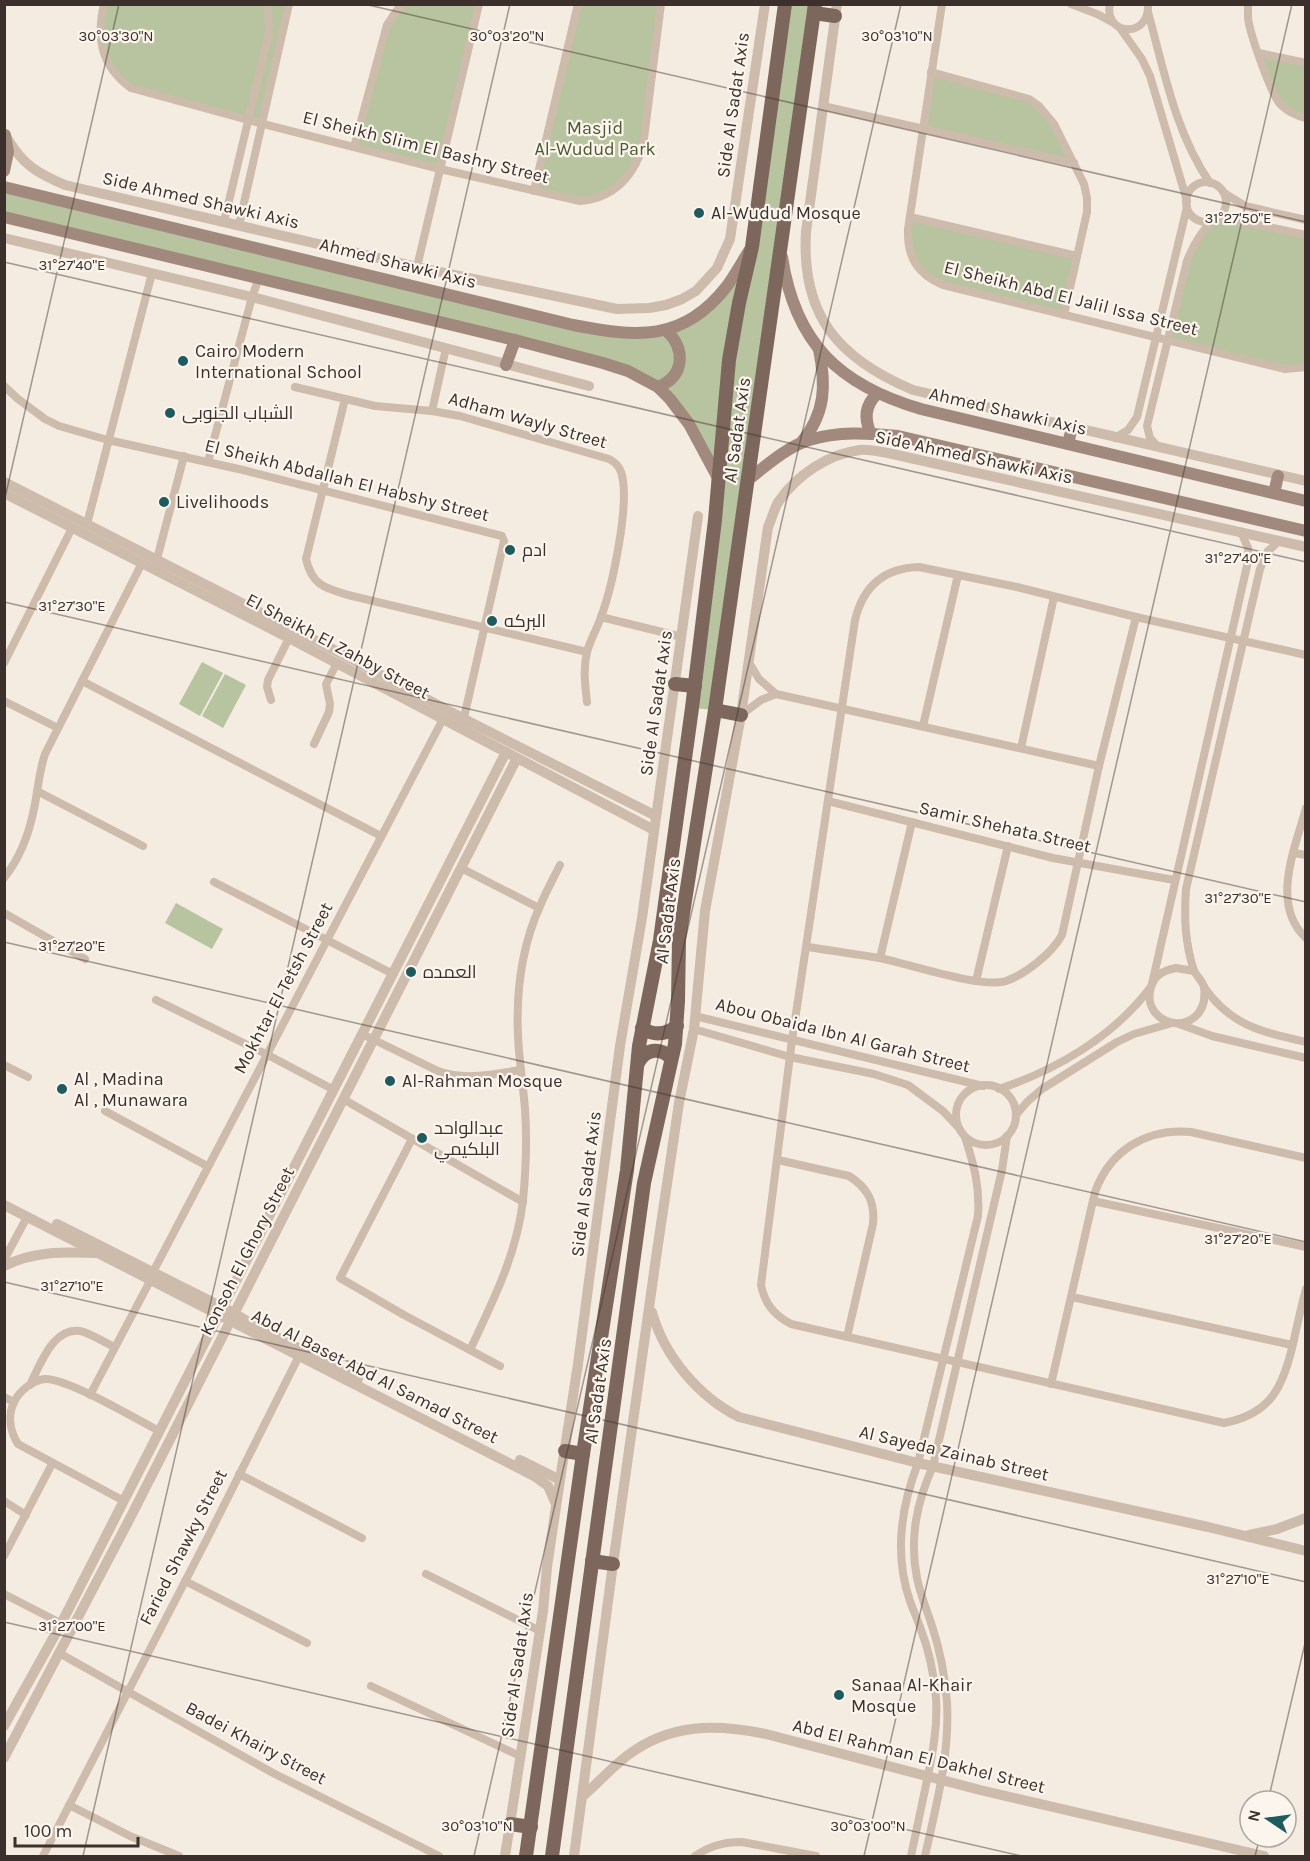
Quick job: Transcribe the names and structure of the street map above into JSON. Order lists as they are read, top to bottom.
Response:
{
  "streets": {
    "main road": ["Ahmed Shawki Axis", "Al Sadat Axis"],
    "street": [
      "Side Al Sadat Axis",
      "El Sheikh Slim El Bashry Street",
      "Side Ahmed Shawki Axis",
      "El Sheikh Abd El Jalil Issa Street",
      "Adham Wayly Street",
      "El Sheikh Abdallah El Habshy Street",
      "El Sheikh El Zahby Street",
      "Samir Shehata Street",
      "Mokhtar El Tetsh Street",
      "Abou Obaida Ibn Al Garah Street",
      "Konsoh El Ghory Street",
      "Abd Al Baset Abd Al Samad Street",
      "Al Sayeda Zainab Street",
      "Faried Shawky Street",
      "Badei Khairy Street",
      "Abd El Rahman El Dakhel Street"
    ]
  },
  "crossings": [
    ["Side Al Sadat Axis", "Side Ahmed Shawki Axis"],
    ["Side Al Sadat Axis", "El Sheikh El Zahby Street"],
    ["Side Al Sadat Axis", "Abd Al Baset Abd Al Samad Street"],
    ["Ahmed Shawki Axis", "Al Sadat Axis"],
    ["El Sheikh Abdallah El Habshy Street", "El Sheikh El Zahby Street"],
    ["El Sheikh El Zahby Street", "Mokhtar El Tetsh Street"],
    ["El Sheikh El Zahby Street", "Konsoh El Ghory Street"],
    ["Mokhtar El Tetsh Street", "Abd Al Baset Abd Al Samad Street"],
    ["Konsoh El Ghory Street", "Abd Al Baset Abd Al Samad Street"],
    ["Konsoh El Ghory Street", "Badei Khairy Street"],
    ["Abd Al Baset Abd Al Samad Street", "Faried Shawky Street"],
    ["Faried Shawky Street", "Badei Khairy Street"]
  ],
  "parks": ["Masjid Al-Wudud Park"],
  "places": [
    "Al-Wudud Mosque",
    "Cairo Modern International School",
    "الشباب الجنوبى",
    "Livelihoods",
    "ادم",
    "البركه",
    "العمده",
    "Al-Rahman Mosque",
    "Al , Madina Al , Munawara",
    "عبدالواحد البلكيمي",
    "Sanaa Al-Khair Mosque"
  ],
  "scale_bar": "100 m",
  "north": "left",
  "coordinates": [
    "30°03'20\"N",
    "30°03'10\"N",
    "30°03'30\"N",
    "31°27'50\"E",
    "31°27'40\"E",
    "31°27'30\"E",
    "31°27'20\"E",
    "31°27'10\"E",
    "31°27'00\"E",
    "30°03'00\"N"
  ]
}
